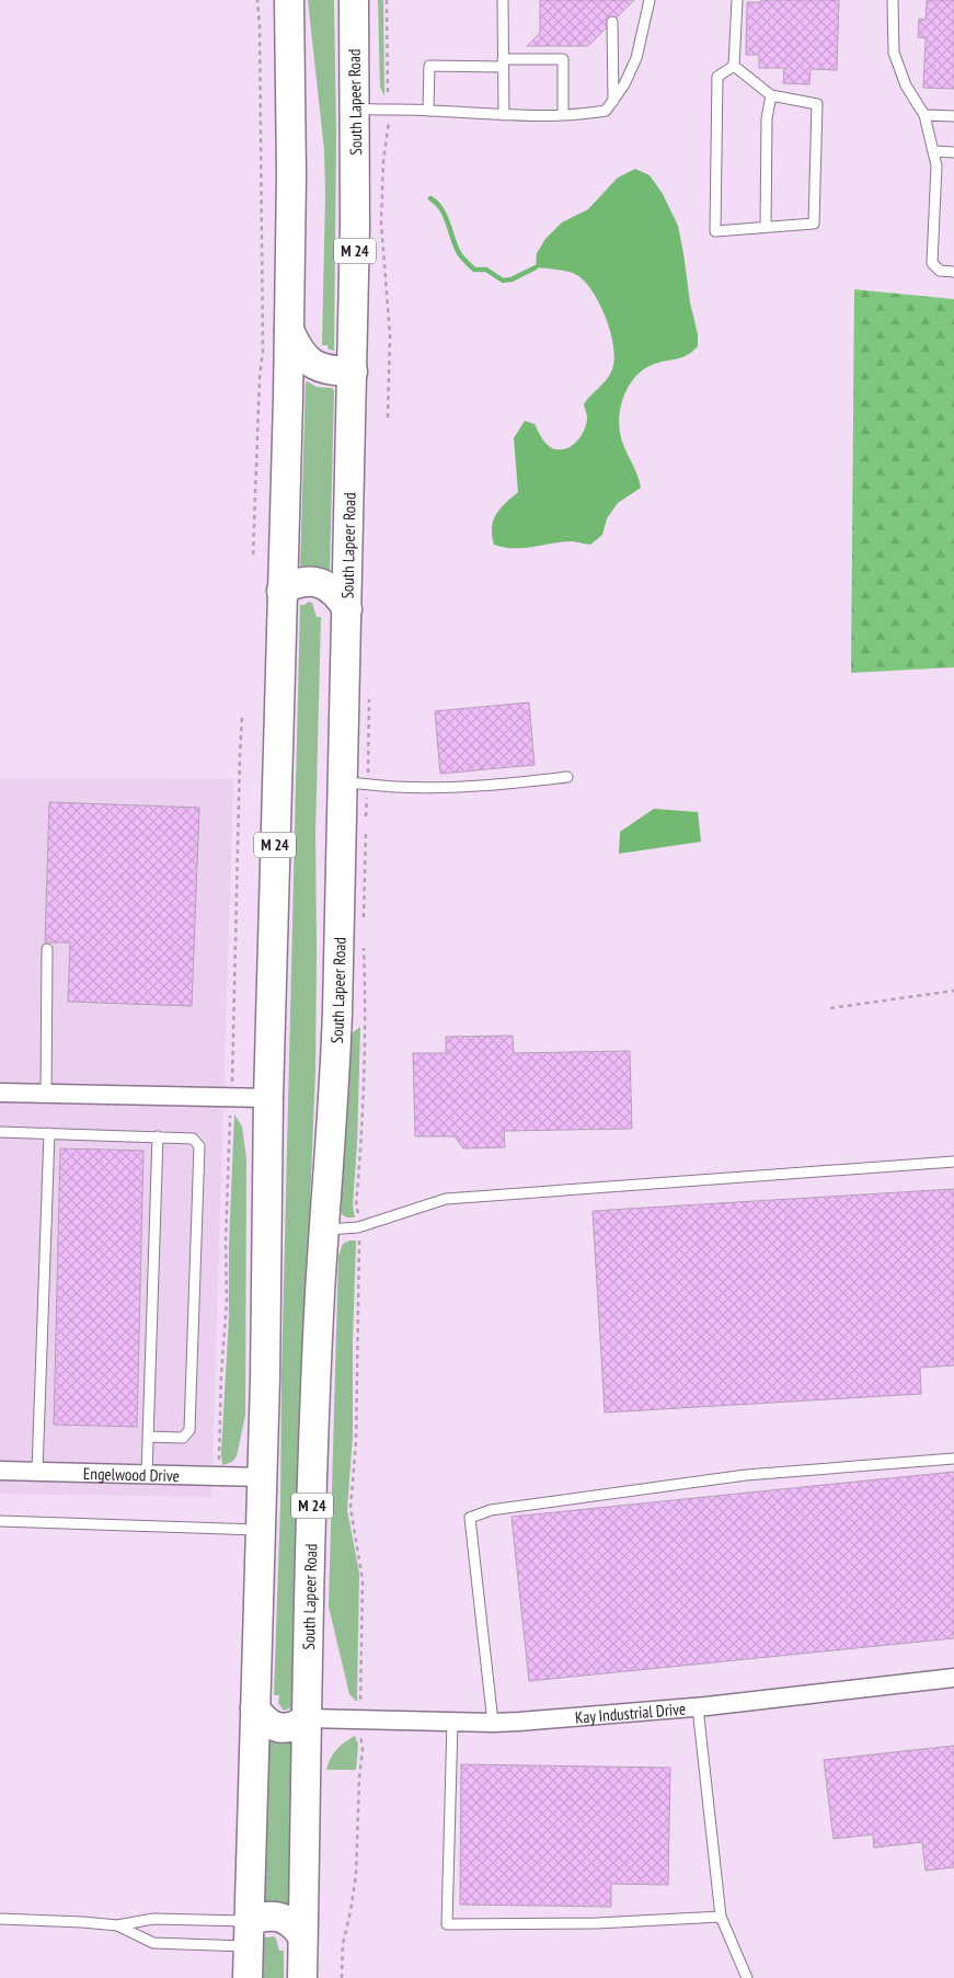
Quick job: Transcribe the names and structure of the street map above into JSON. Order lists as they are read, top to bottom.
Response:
{
  "streets": {
    "main road": ["South Lapeer Road", "M 24"],
    "street": ["Engelwood Drive", "Kay Industrial Drive"]
  },
  "crossings": [
    ["South Lapeer Road", "Kay Industrial Drive"],
    ["M 24", "Engelwood Drive"]
  ]
}
